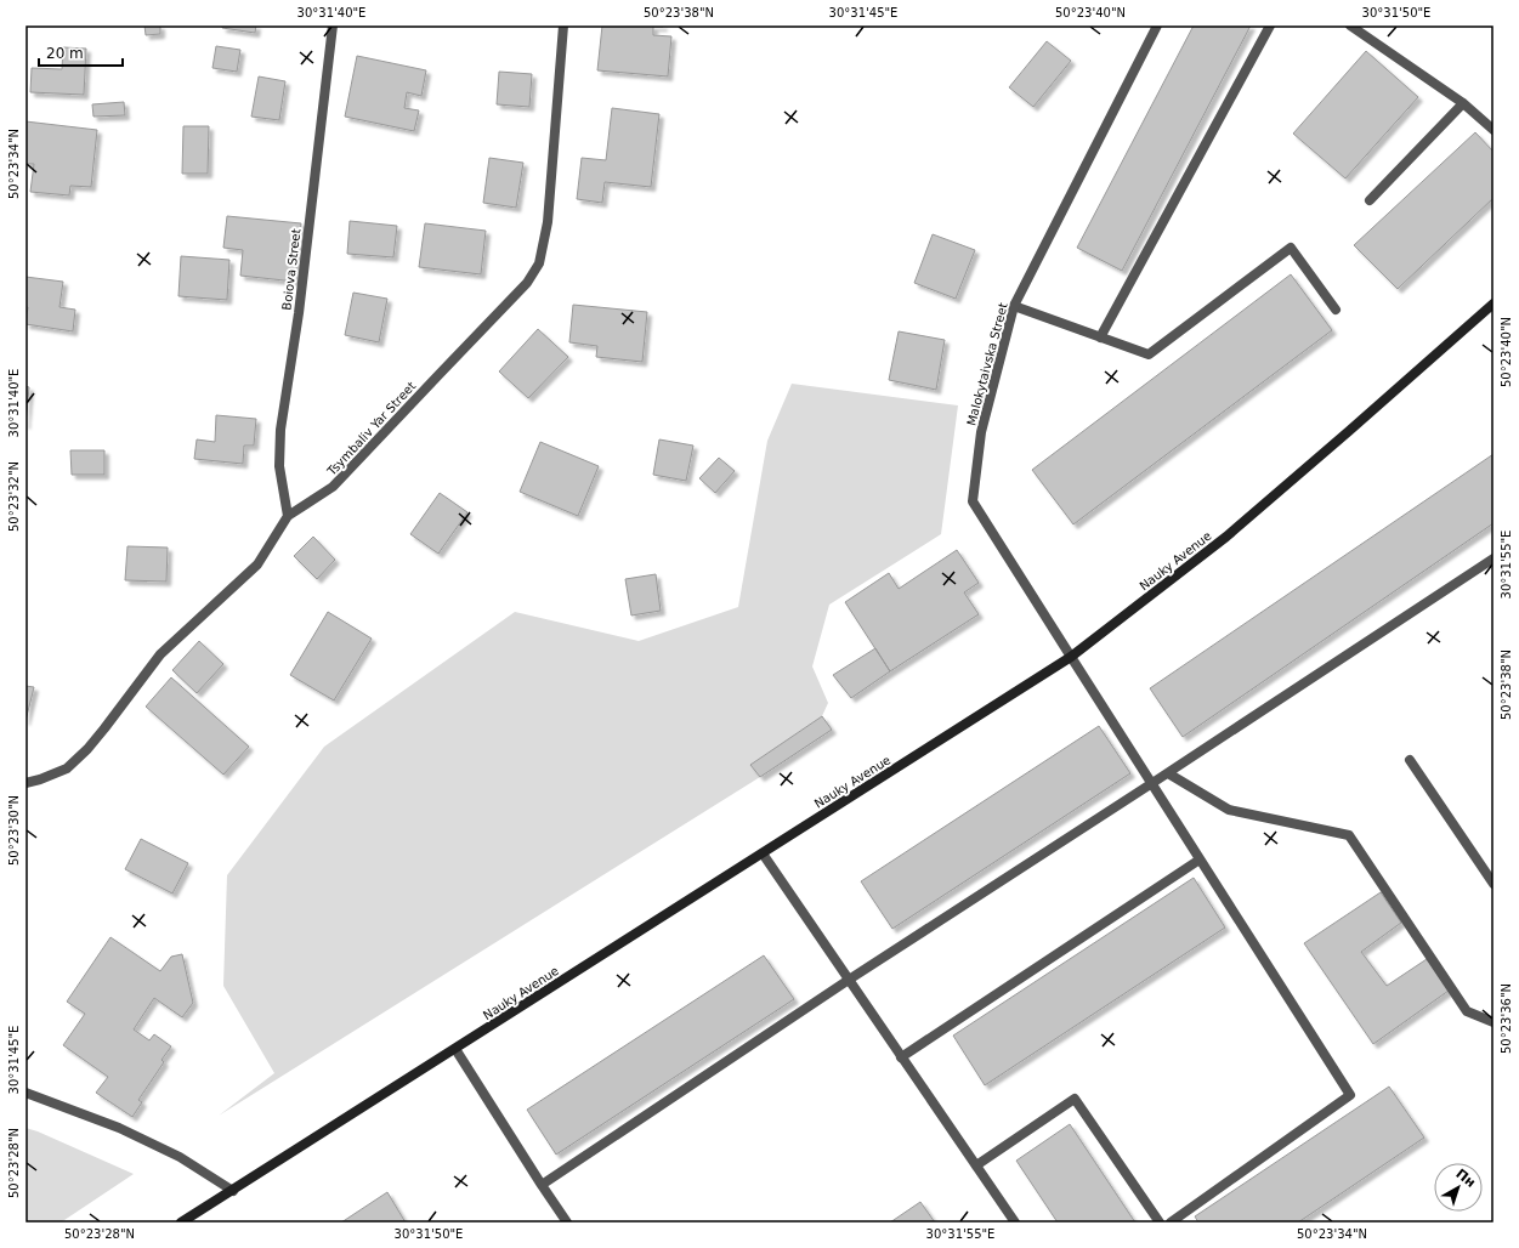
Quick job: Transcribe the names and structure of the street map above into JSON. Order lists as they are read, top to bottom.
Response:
{
  "streets": {
    "main road": ["Nauky Avenue"],
    "street": ["Boiova Street", "Malokytaivska Street", "Tsymbaliv Yar Street"]
  },
  "crossings": [
    ["Boiova Street", "Tsymbaliv Yar Street"],
    ["Malokytaivska Street", "Nauky Avenue"]
  ],
  "scale_bar": "20 m",
  "north": "top right",
  "coordinates": [
    "30°31'40\"E",
    "50°23'38\"N",
    "30°31'45\"E",
    "50°23'40\"N",
    "30°31'50\"E",
    "50°23'34\"N",
    "50°23'32\"N",
    "30°31'55\"E",
    "50°23'30\"N",
    "50°23'36\"N",
    "50°23'28\"N"
  ]
}
